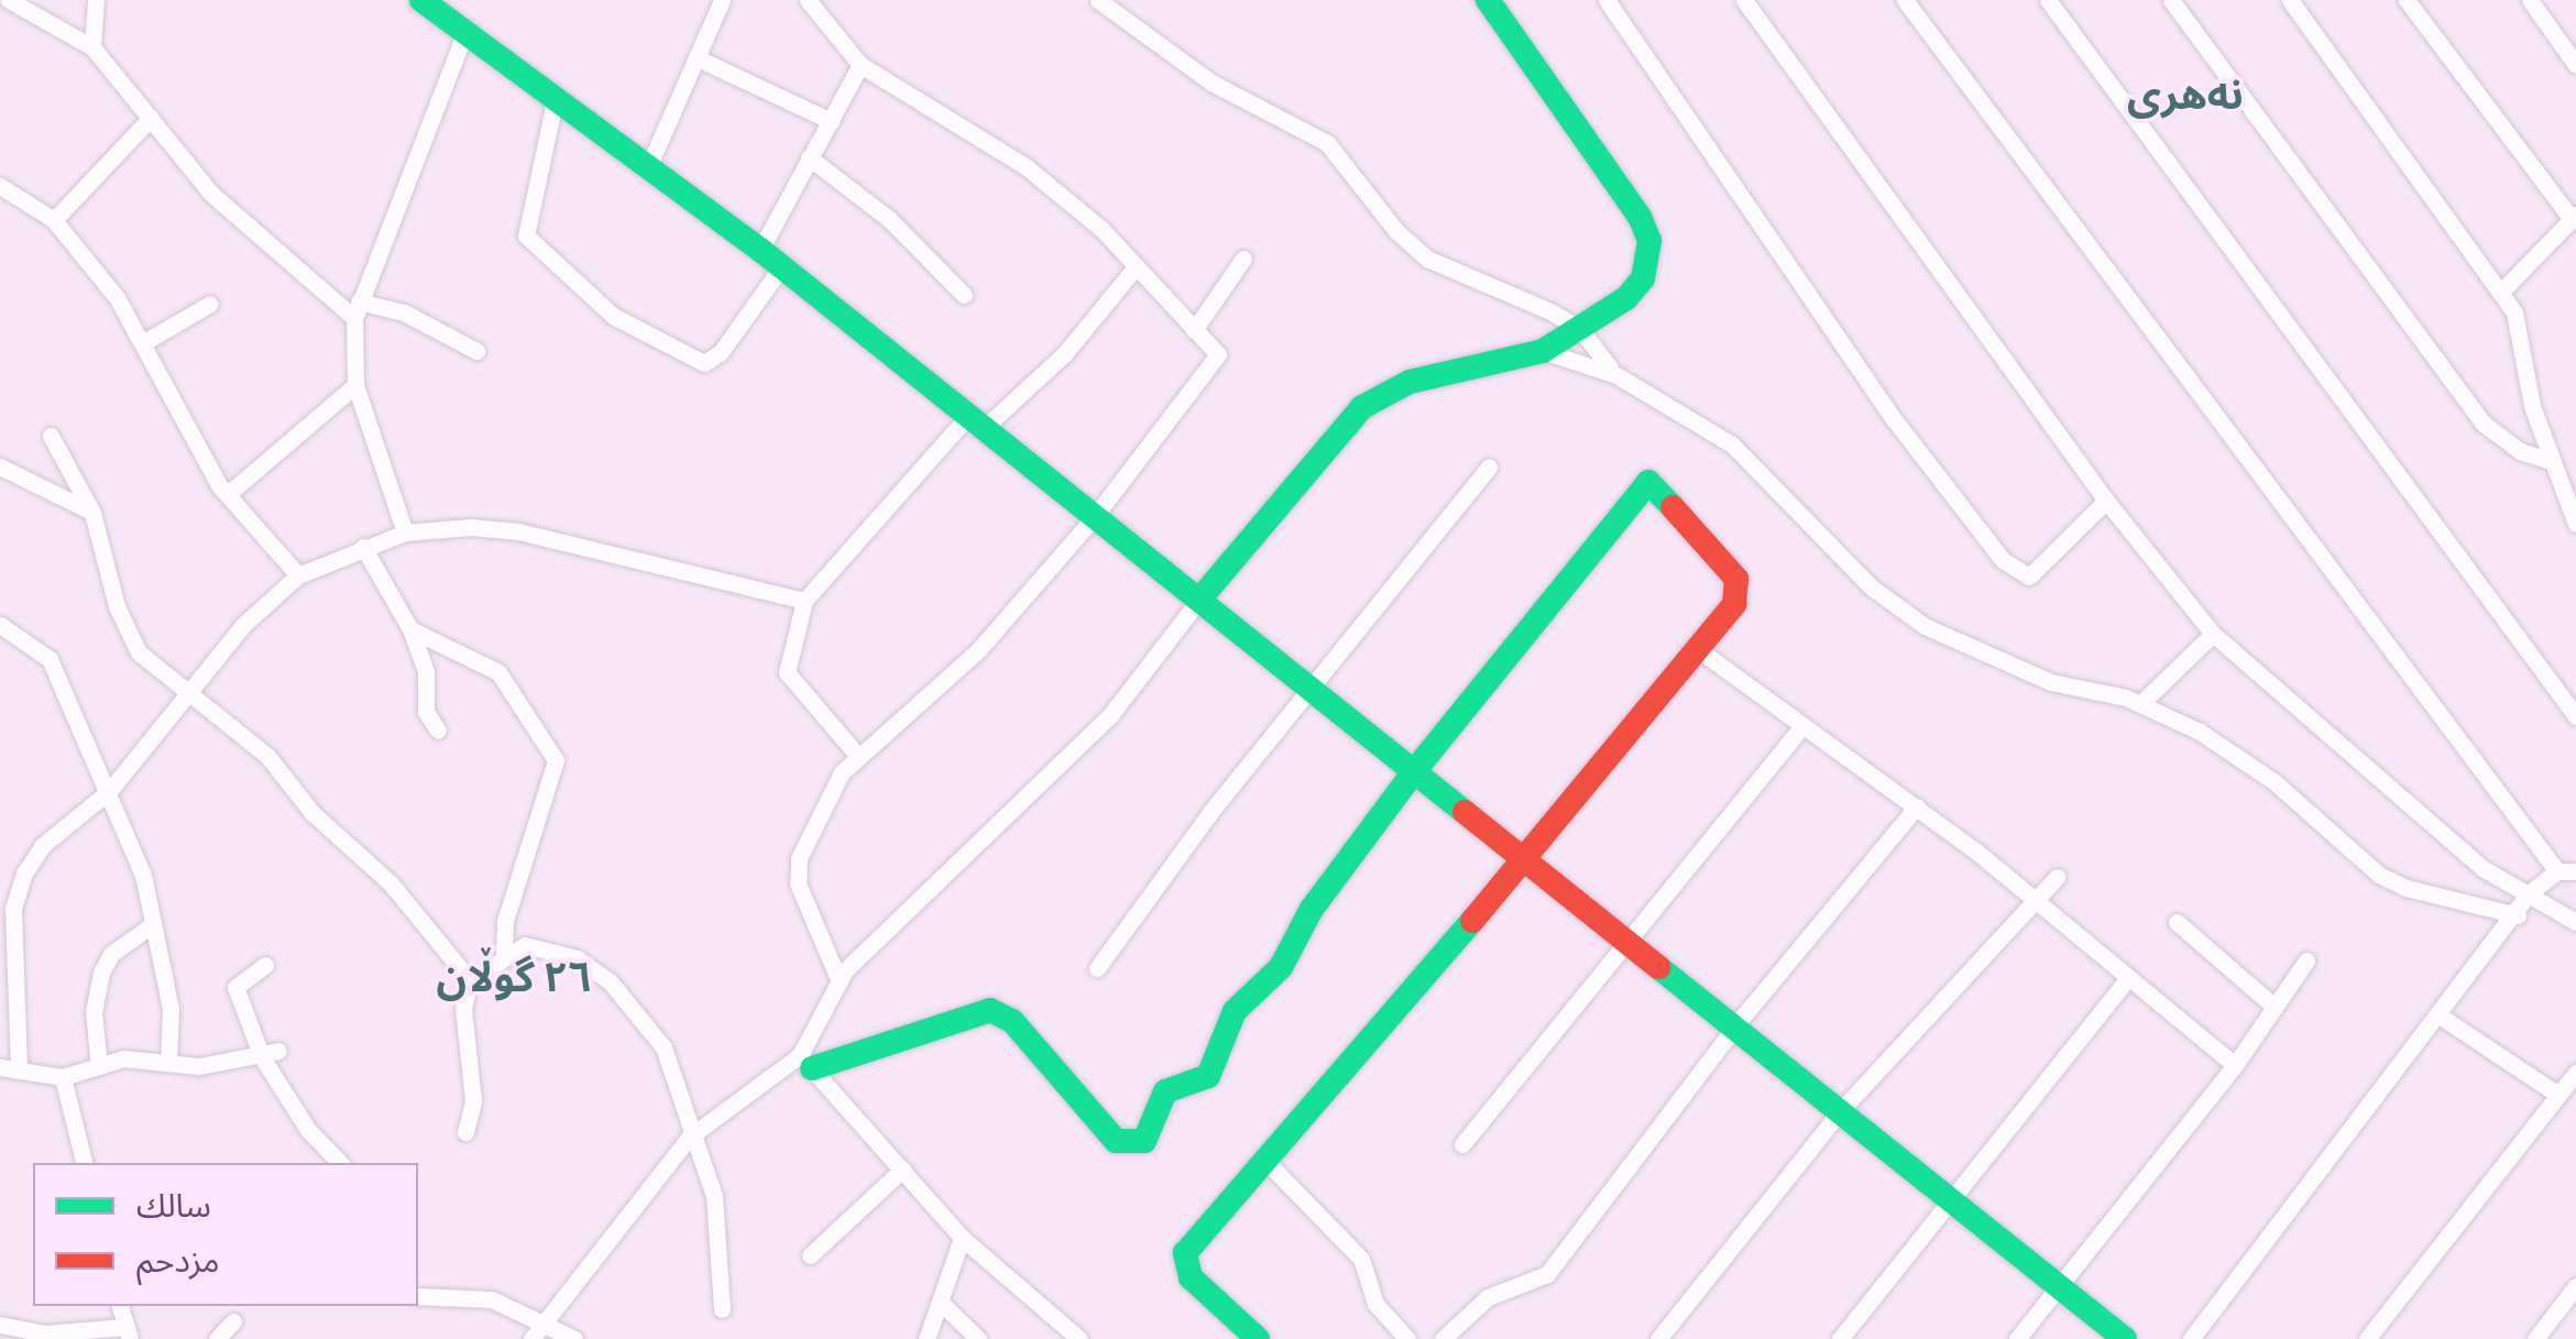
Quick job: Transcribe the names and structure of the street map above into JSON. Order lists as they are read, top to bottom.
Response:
{
  "districts": ["نەھری", "٢٦ گوڵان"],
  "legend": ["سالك", "مزدحم"]
}
